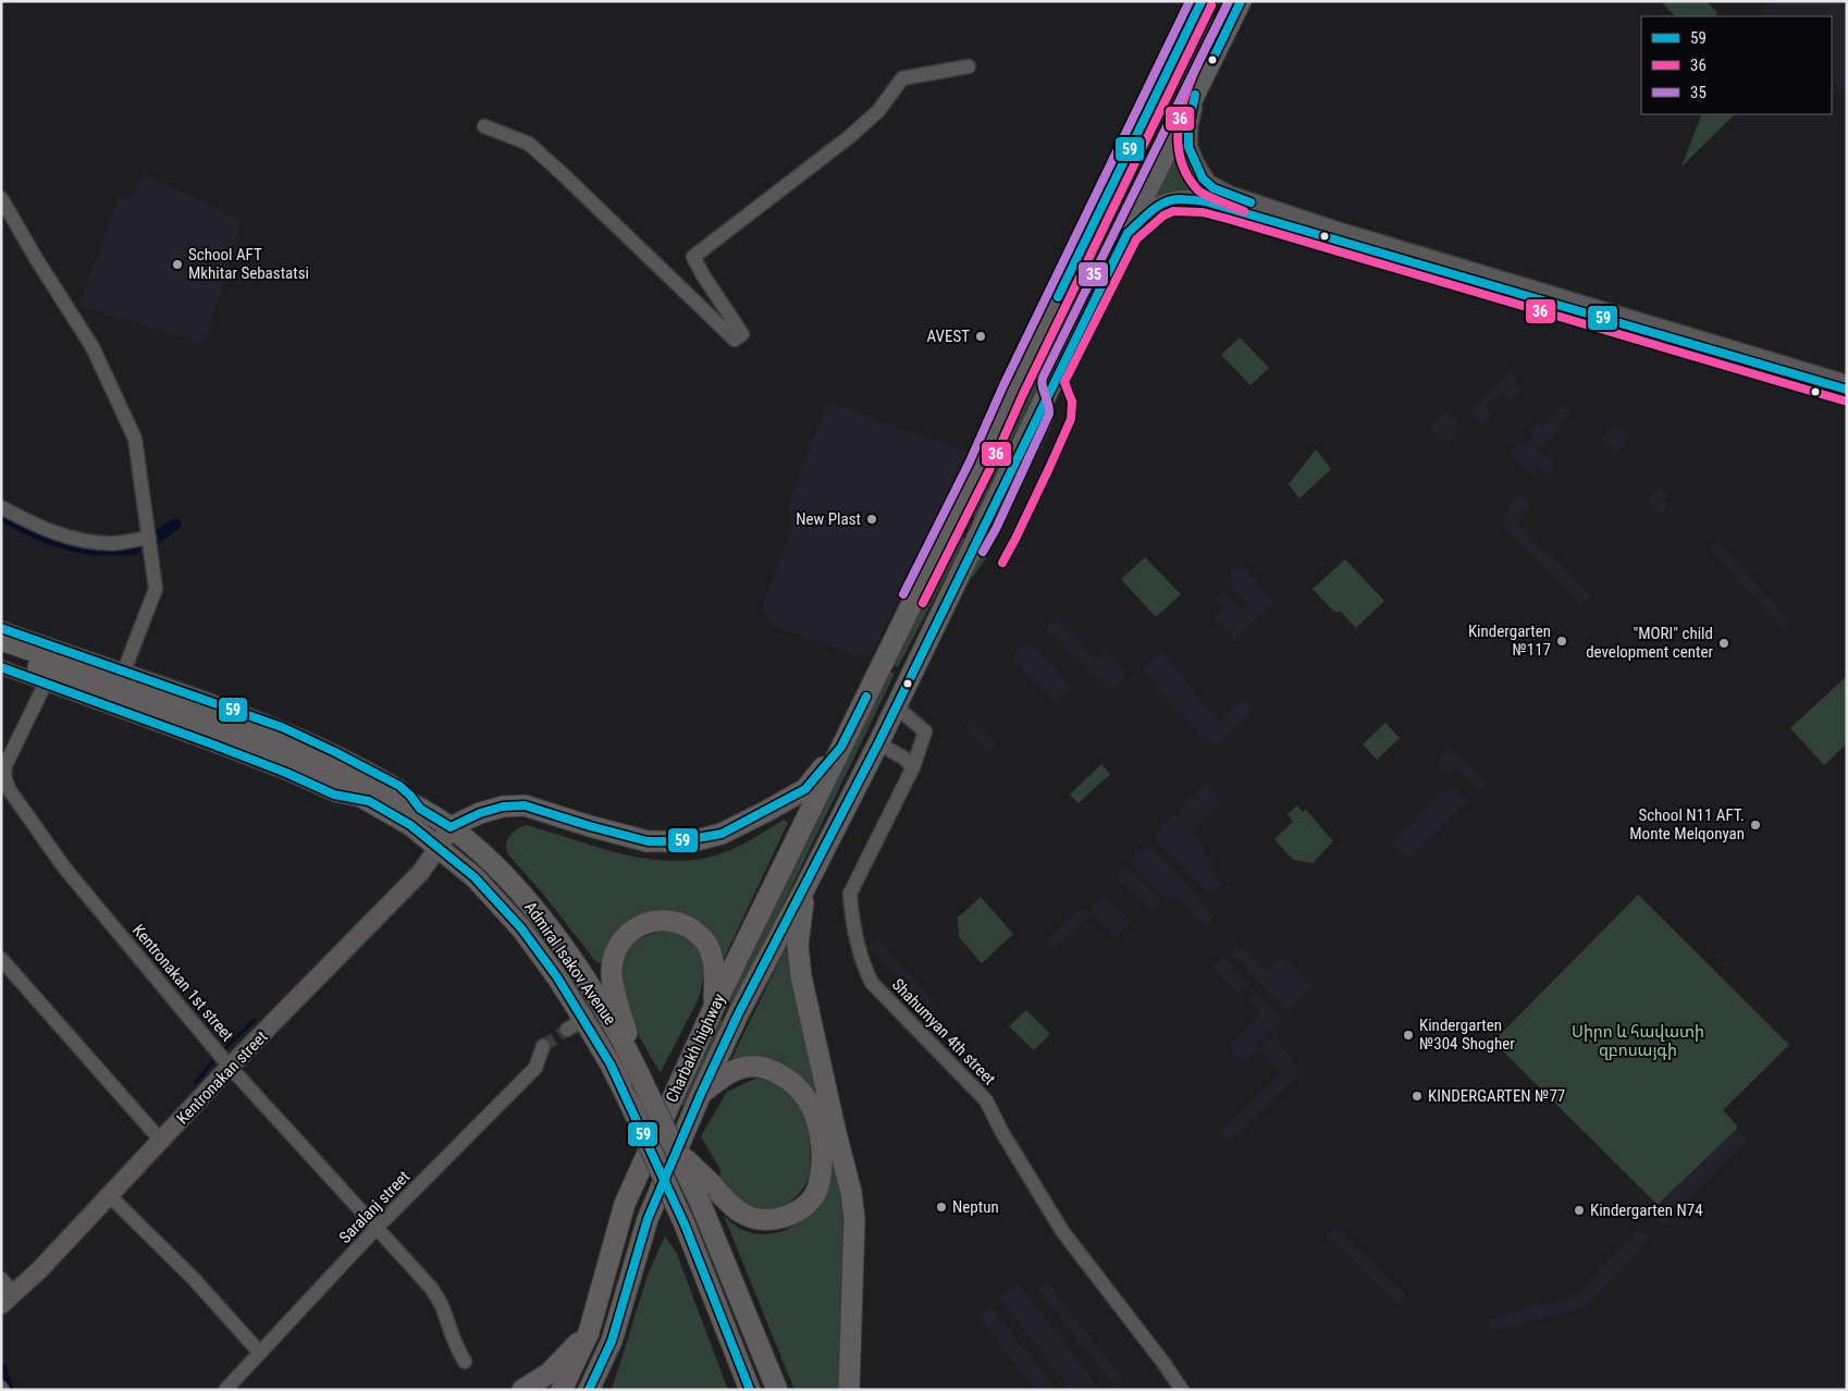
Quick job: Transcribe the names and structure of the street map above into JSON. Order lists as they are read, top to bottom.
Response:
{
  "streets": {
    "highway": ["Admiral Isakov Avenue", "Charbakh highway"],
    "main road": ["Kentronakan street"],
    "street": ["Kentronakan 1st street", "Shahumyan 4th street", "Saralanj street"]
  },
  "crossings": [
    ["Admiral Isakov Avenue", "Kentronakan street"],
    ["Kentronakan 1st street", "Kentronakan street"],
    ["Kentronakan 1st street", "Saralanj street"],
    ["Shahumyan 4th street", "Charbakh highway"]
  ],
  "parks": ["Սիրո և հավատի զբոսայգի"],
  "places": [
    "School AFT Mkhitar Sebastatsi",
    "AVEST",
    "New Plast",
    "Kindergarten №117",
    "\"MORI\" child development center",
    "School N11 AFT. Monte Melqonyan",
    "Kindergarten №304 Shogher",
    "KINDERGARTEN №77",
    "Neptun",
    "Kindergarten N74"
  ],
  "lines": ["transit line 59", "transit line 36", "transit line 35"],
  "legend": ["59", "36", "35"]
}
